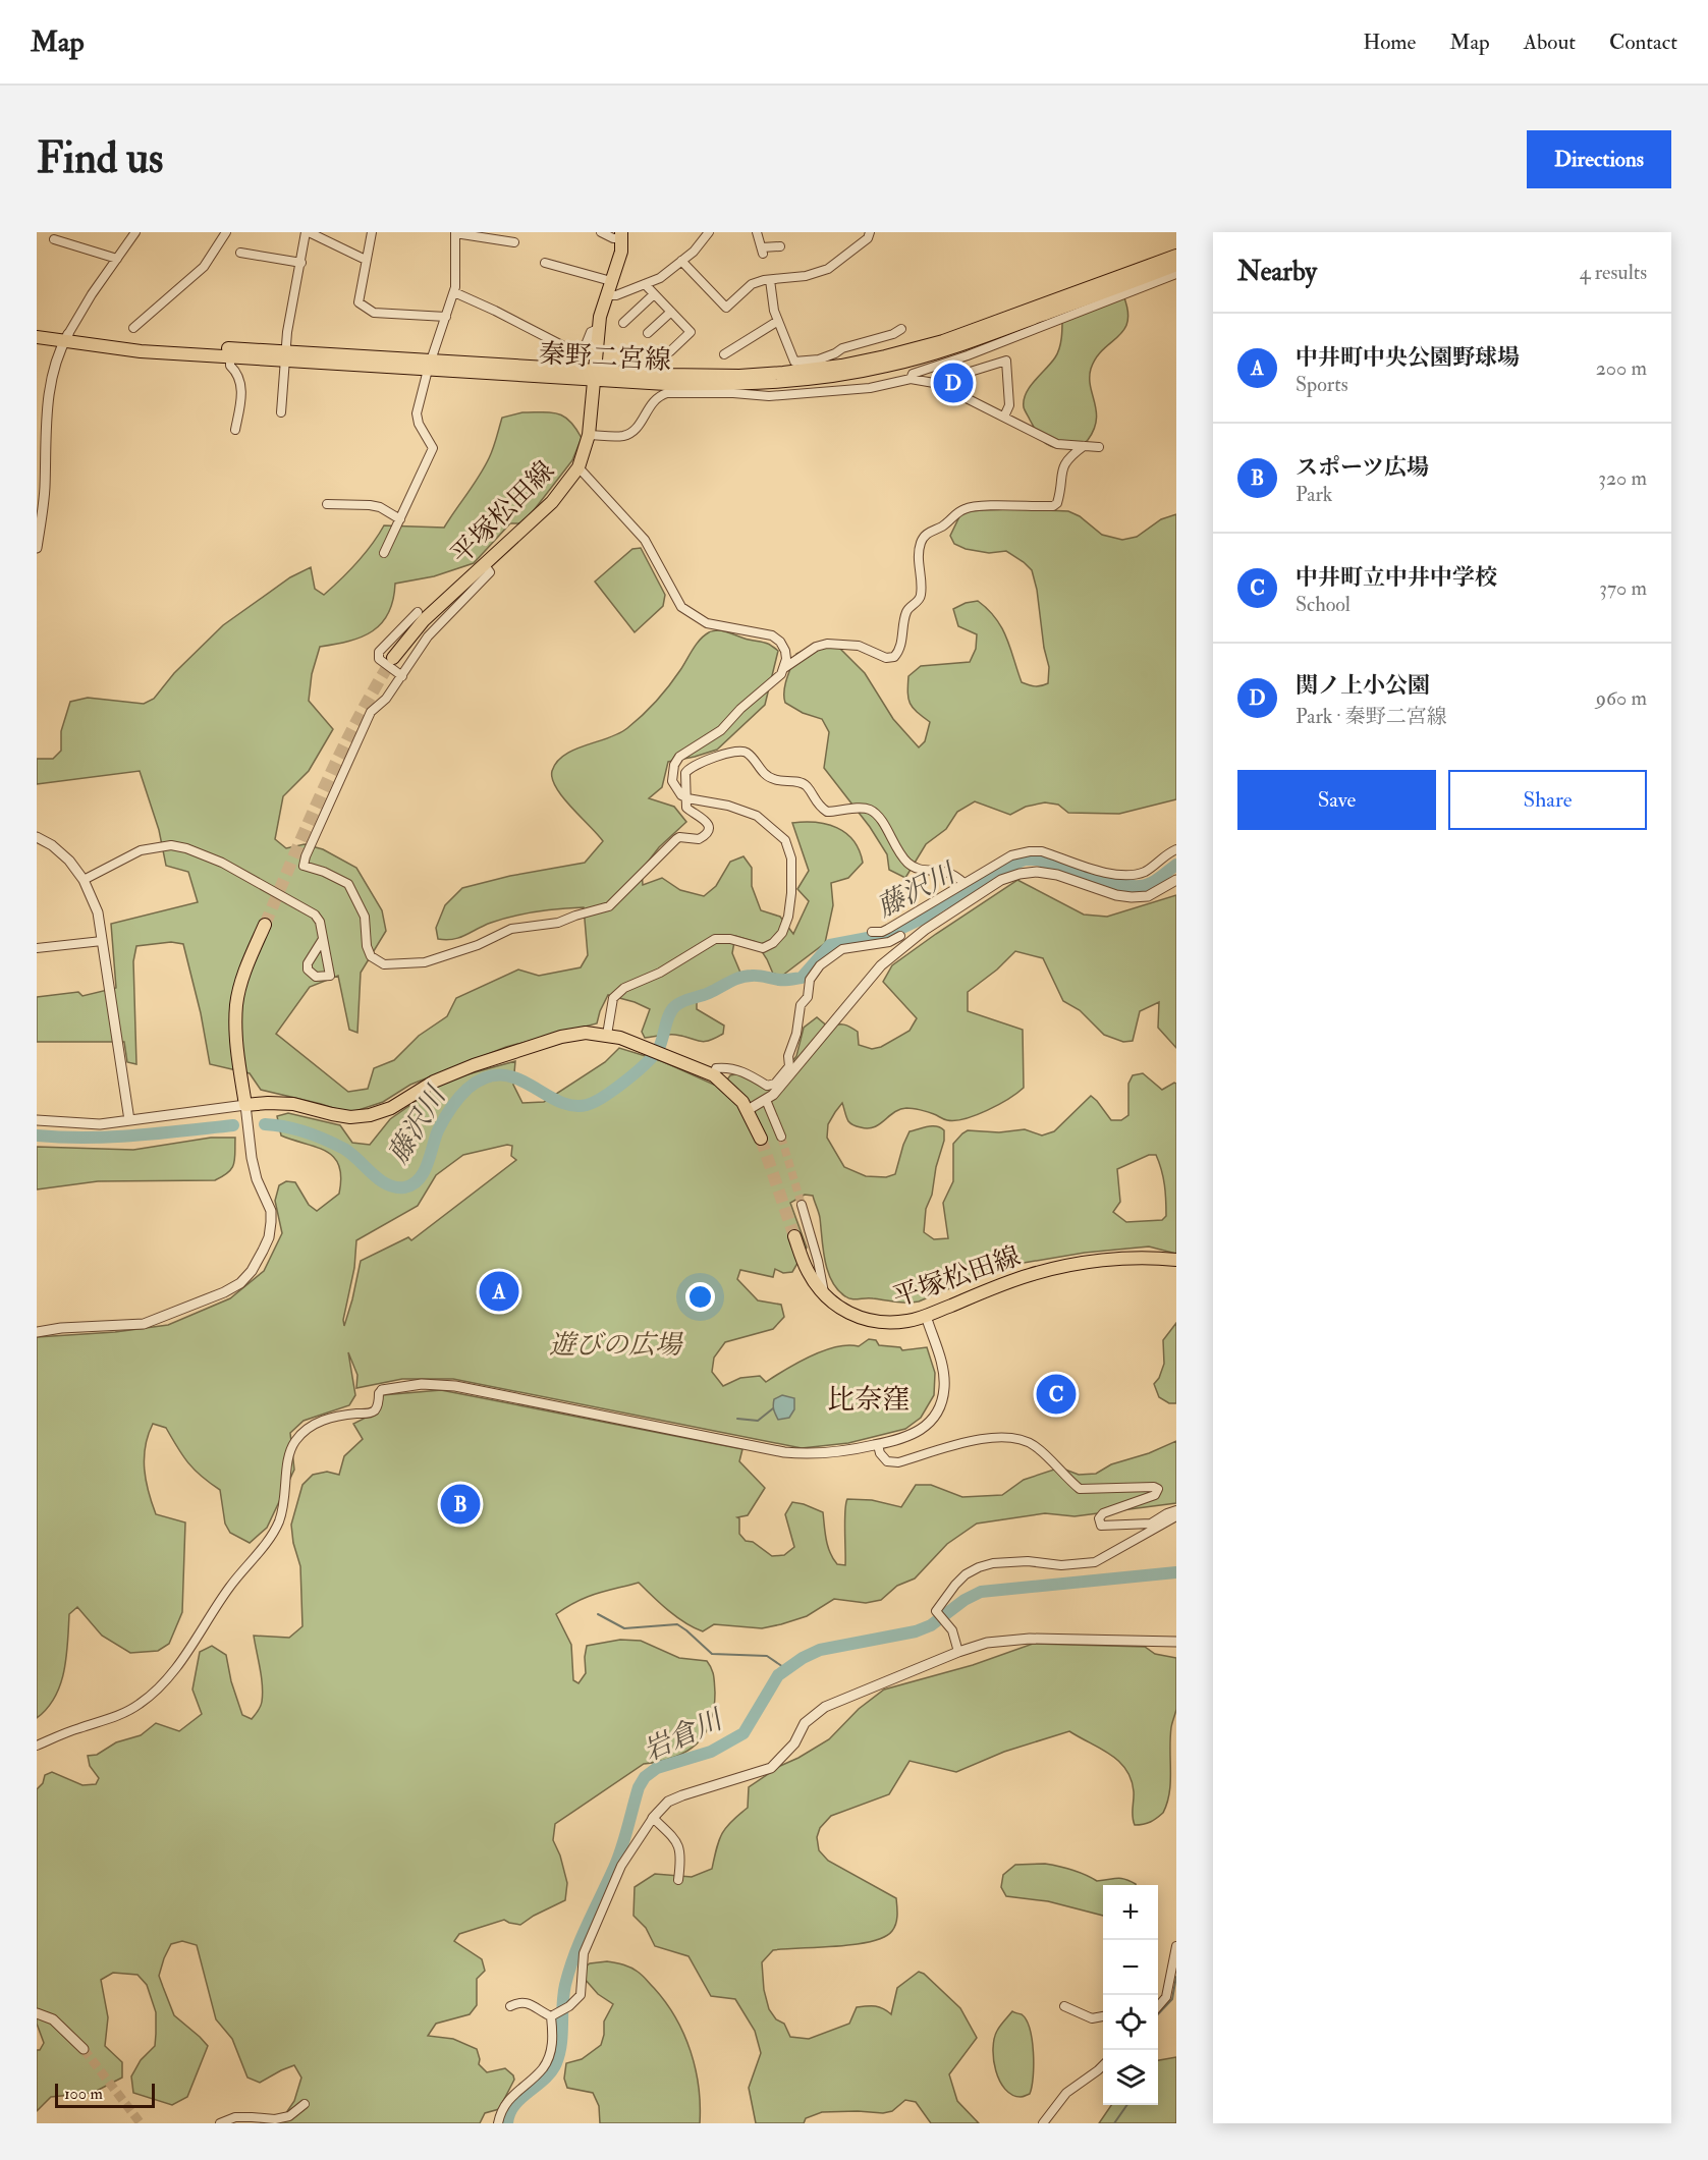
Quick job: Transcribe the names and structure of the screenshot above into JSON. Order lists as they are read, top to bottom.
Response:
{
  "streets": {
    "main road": ["秦野二宮線", "平塚松田線"]
  },
  "crossings": [
    ["秦野二宮線", "平塚松田線"]
  ],
  "districts": ["比奈窪"],
  "water": ["藤沢川", "岩倉川"],
  "parks": ["遊びの広場"],
  "scale_bar": "100 m",
  "page": {
    "header": "Map",
    "nav": [
      "Home",
      "Map",
      "About",
      "Contact"
    ],
    "buttons": [
      "Directions",
      ["Save", "Share"]
    ],
    "title": "Find us",
    "heading": ["Nearby", "4 results"],
    "list": [
      {
        "mark": "A",
        "name": "中井町中央公園野球場",
        "note": "Sports",
        "value": "200 m"
      },
      {
        "mark": "B",
        "name": "スポーツ広場",
        "note": "Park",
        "value": "320 m"
      },
      {
        "mark": "C",
        "name": "中井町立中井中学校",
        "note": "School",
        "value": "370 m"
      },
      {
        "mark": "D",
        "name": "関ノ上小公園",
        "note": "Park · 秦野二宮線",
        "value": "960 m"
      }
    ],
    "pins": [
      "D",
      "A",
      "C",
      "B"
    ],
    "map_buttons": ["+", "−"],
    "scale": "100 m"
  }
}
